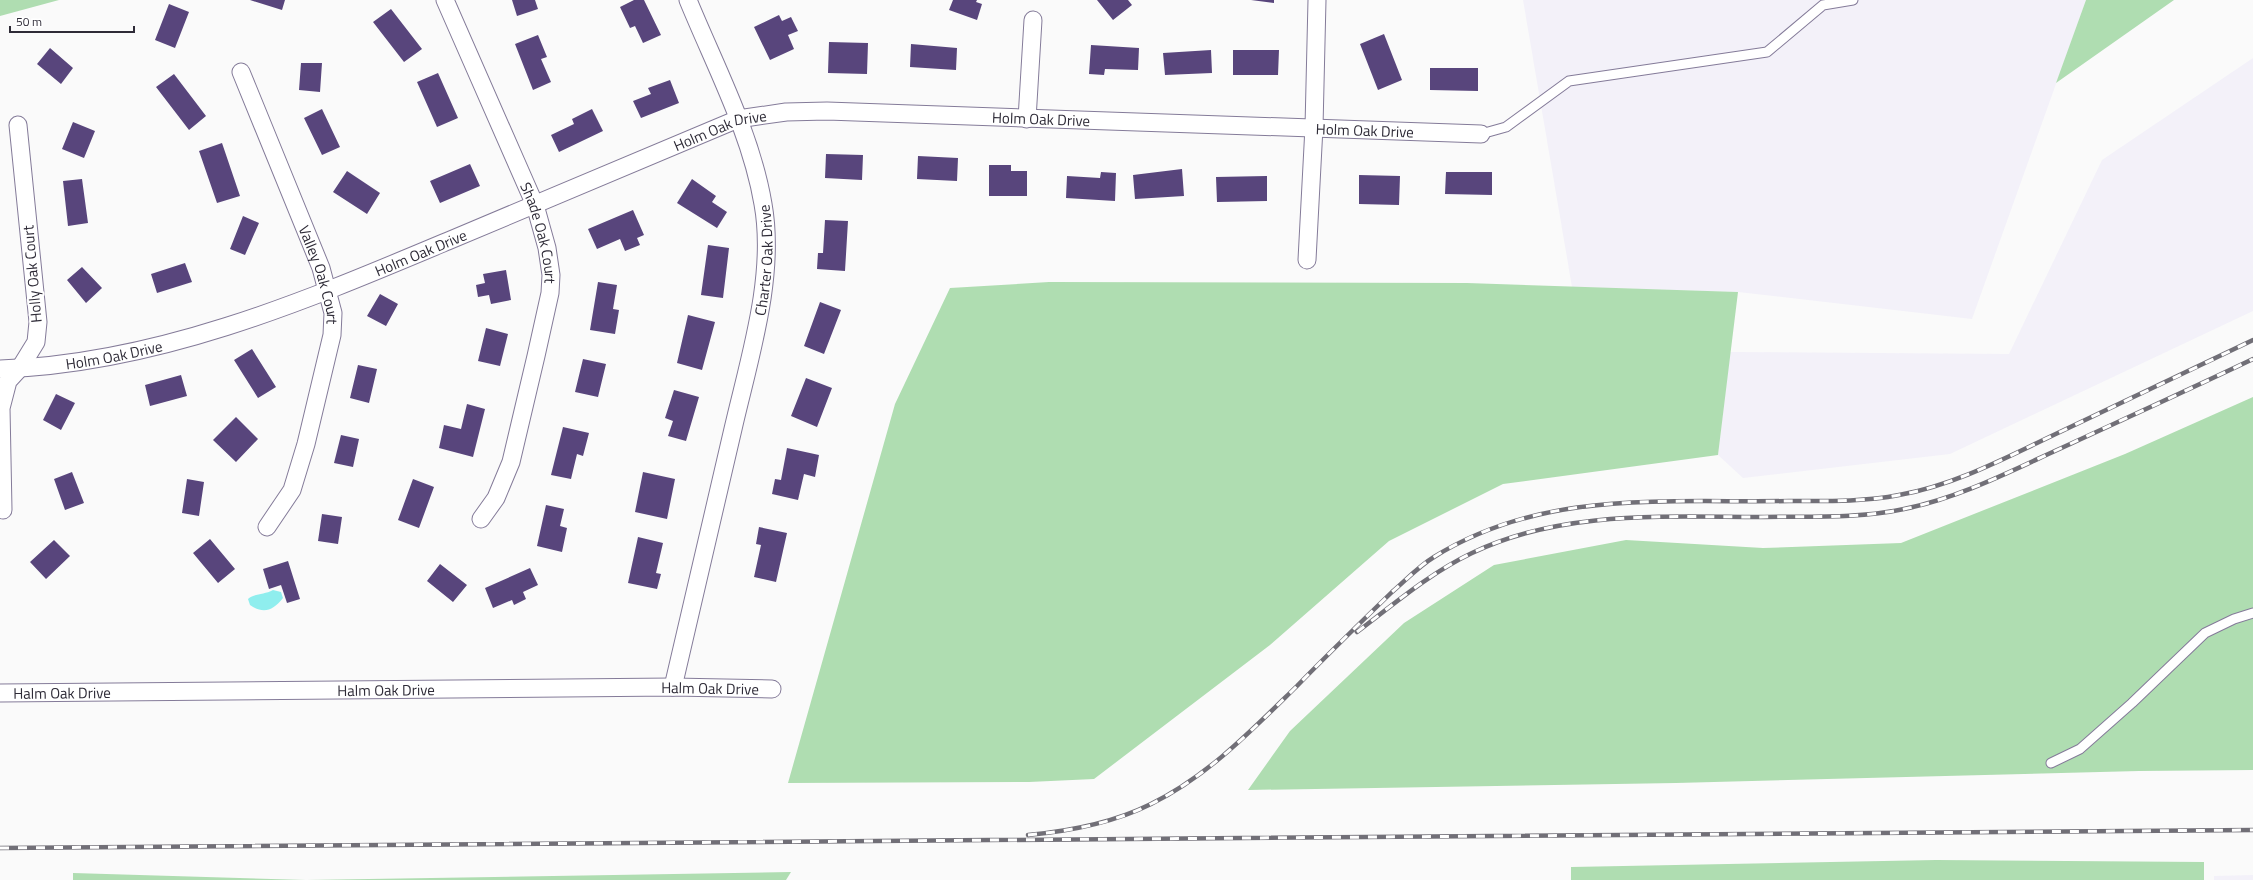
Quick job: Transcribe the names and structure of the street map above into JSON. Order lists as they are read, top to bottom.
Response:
{
  "streets": {
    "street": [
      "Holm Oak Drive",
      "Shade Oak Court",
      "Charter Oak Drive",
      "Holly Oak Court",
      "Valley Oak Court",
      "Halm Oak Drive"
    ]
  },
  "crossings": [
    ["Holm Oak Drive", "Shade Oak Court"],
    ["Holm Oak Drive", "Charter Oak Drive"],
    ["Holm Oak Drive", "Holly Oak Court"],
    ["Holm Oak Drive", "Valley Oak Court"],
    ["Charter Oak Drive", "Halm Oak Drive"]
  ],
  "scale_bar": "50 m"
}
